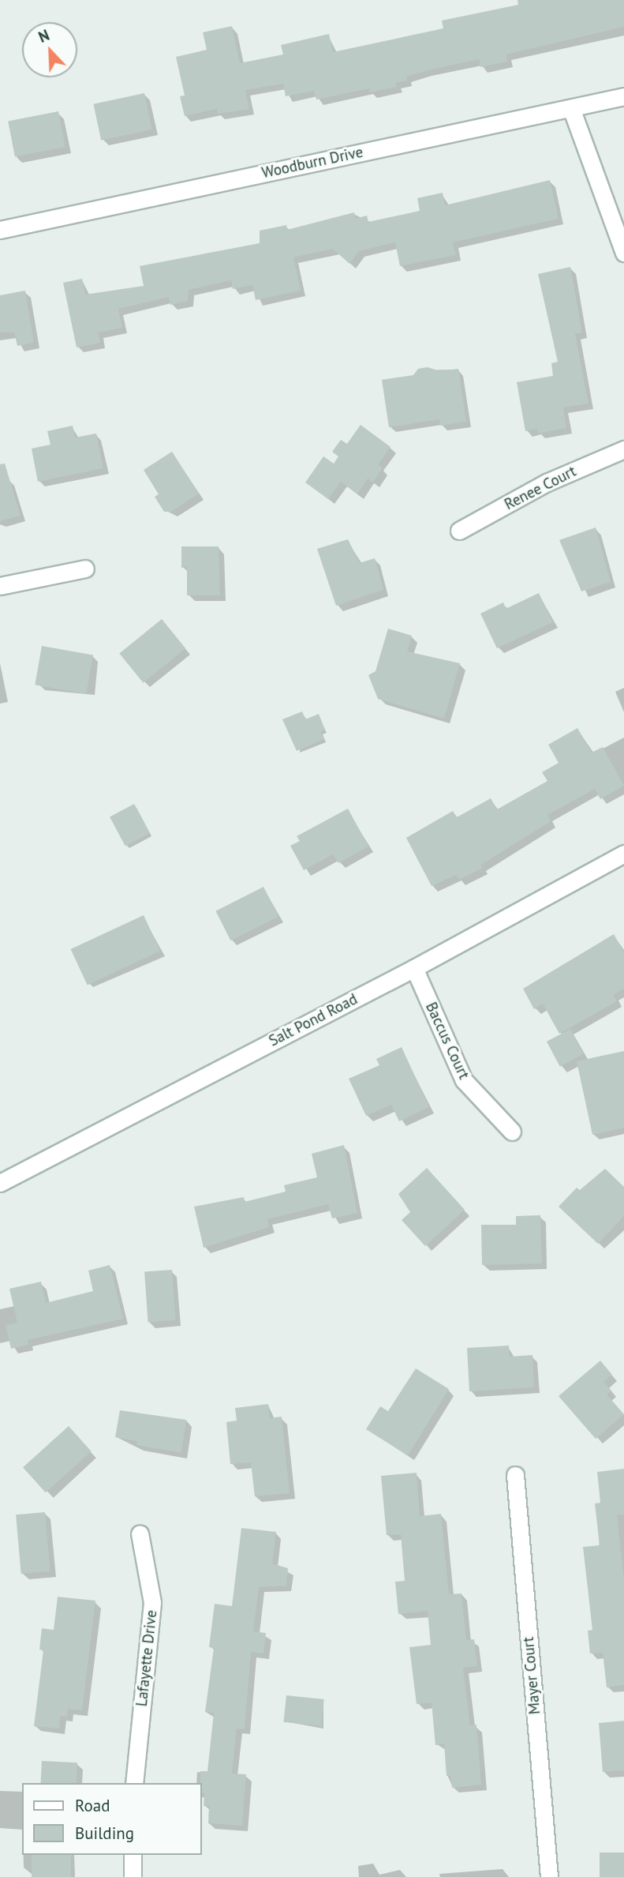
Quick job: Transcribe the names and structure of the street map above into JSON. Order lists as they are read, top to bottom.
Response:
{
  "streets": {
    "street": [
      "Woodburn Drive",
      "Renee Court",
      "Salt Pond Road",
      "Baccus Court",
      "Lafayette Drive",
      "Mayer Court"
    ]
  },
  "crossings": [
    ["Salt Pond Road", "Baccus Court"]
  ],
  "legend": ["Road", "Building"],
  "north": "top left"
}
